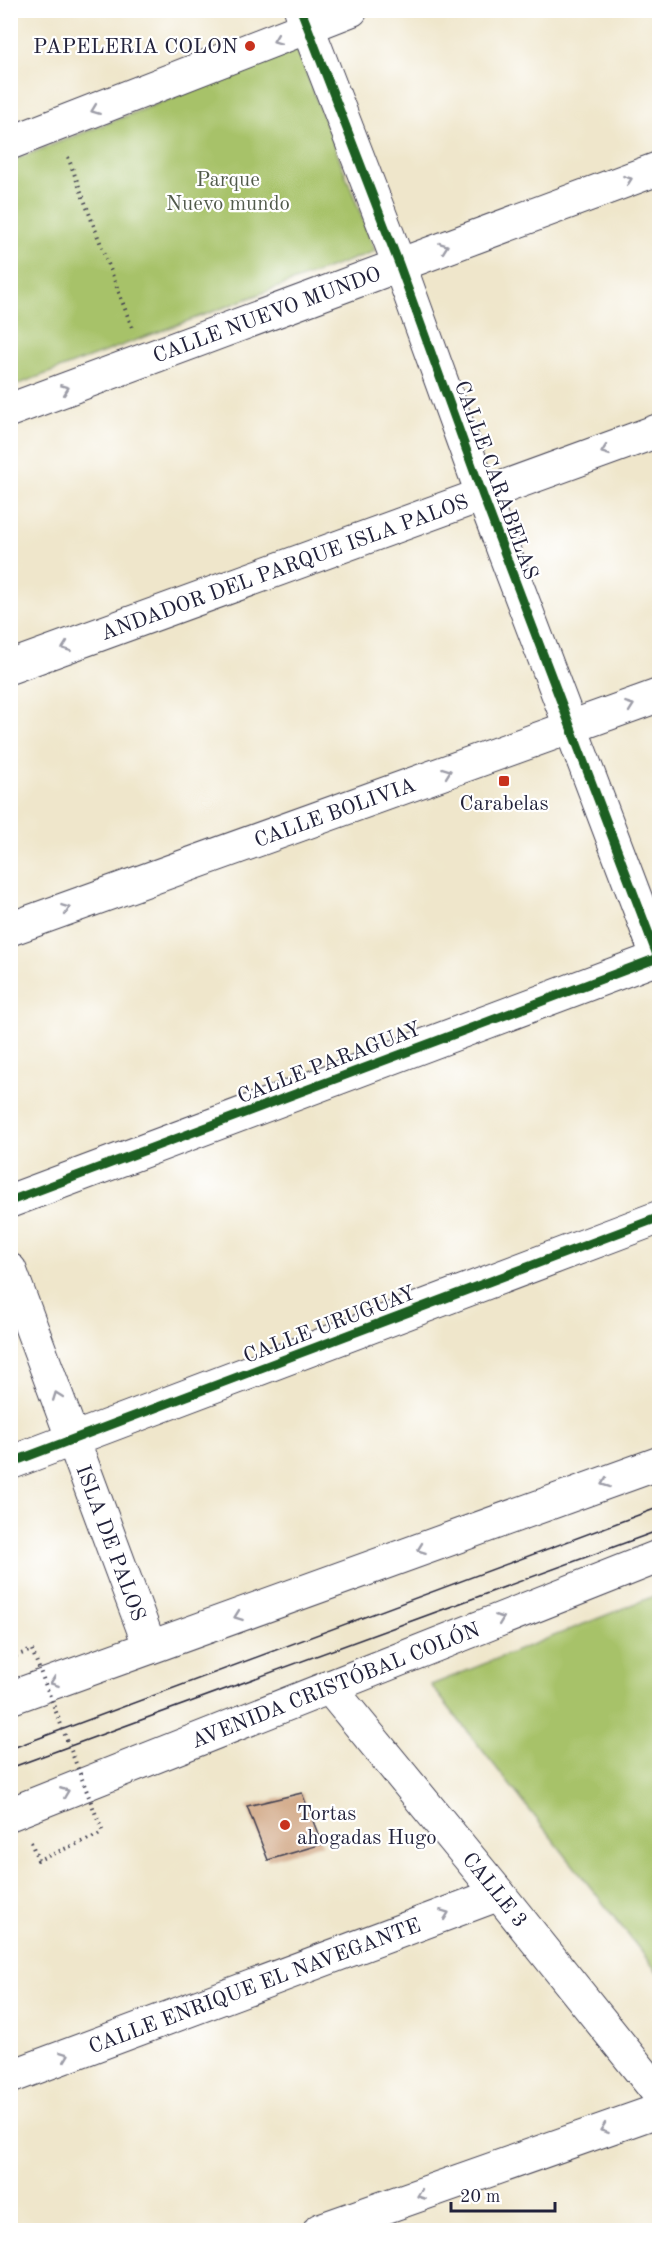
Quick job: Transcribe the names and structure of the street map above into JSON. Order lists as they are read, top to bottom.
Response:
{
  "streets": {
    "street": [
      "CALLE NUEVO MUNDO",
      "CALLE CARABELAS",
      "ANDADOR DEL PARQUE ISLA PALOS",
      "CALLE BOLIVIA",
      "CALLE PARAGUAY",
      "CALLE URUGUAY",
      "ISLA DE PALOS",
      "AVENIDA CRISTÓBAL COLÓN",
      "CALLE 3",
      "CALLE ENRIQUE EL NAVEGANTE"
    ]
  },
  "crossings": [
    ["CALLE NUEVO MUNDO", "CALLE CARABELAS"],
    ["CALLE CARABELAS", "ANDADOR DEL PARQUE ISLA PALOS"],
    ["CALLE CARABELAS", "CALLE BOLIVIA"],
    ["CALLE CARABELAS", "CALLE PARAGUAY"],
    ["CALLE URUGUAY", "ISLA DE PALOS"],
    ["AVENIDA CRISTÓBAL COLÓN", "CALLE 3"],
    ["CALLE 3", "CALLE ENRIQUE EL NAVEGANTE"]
  ],
  "one_way": [
    "CALLE NUEVO MUNDO",
    "ANDADOR DEL PARQUE ISLA PALOS",
    "CALLE BOLIVIA",
    "ISLA DE PALOS"
  ],
  "parks": ["Parque Nuevo mundo"],
  "places": {
    "other": ["PAPELERIA COLON", "Tortas ahogadas Hugo"],
    "transit": ["Carabelas"]
  },
  "scale_bar": "20 m"
}
